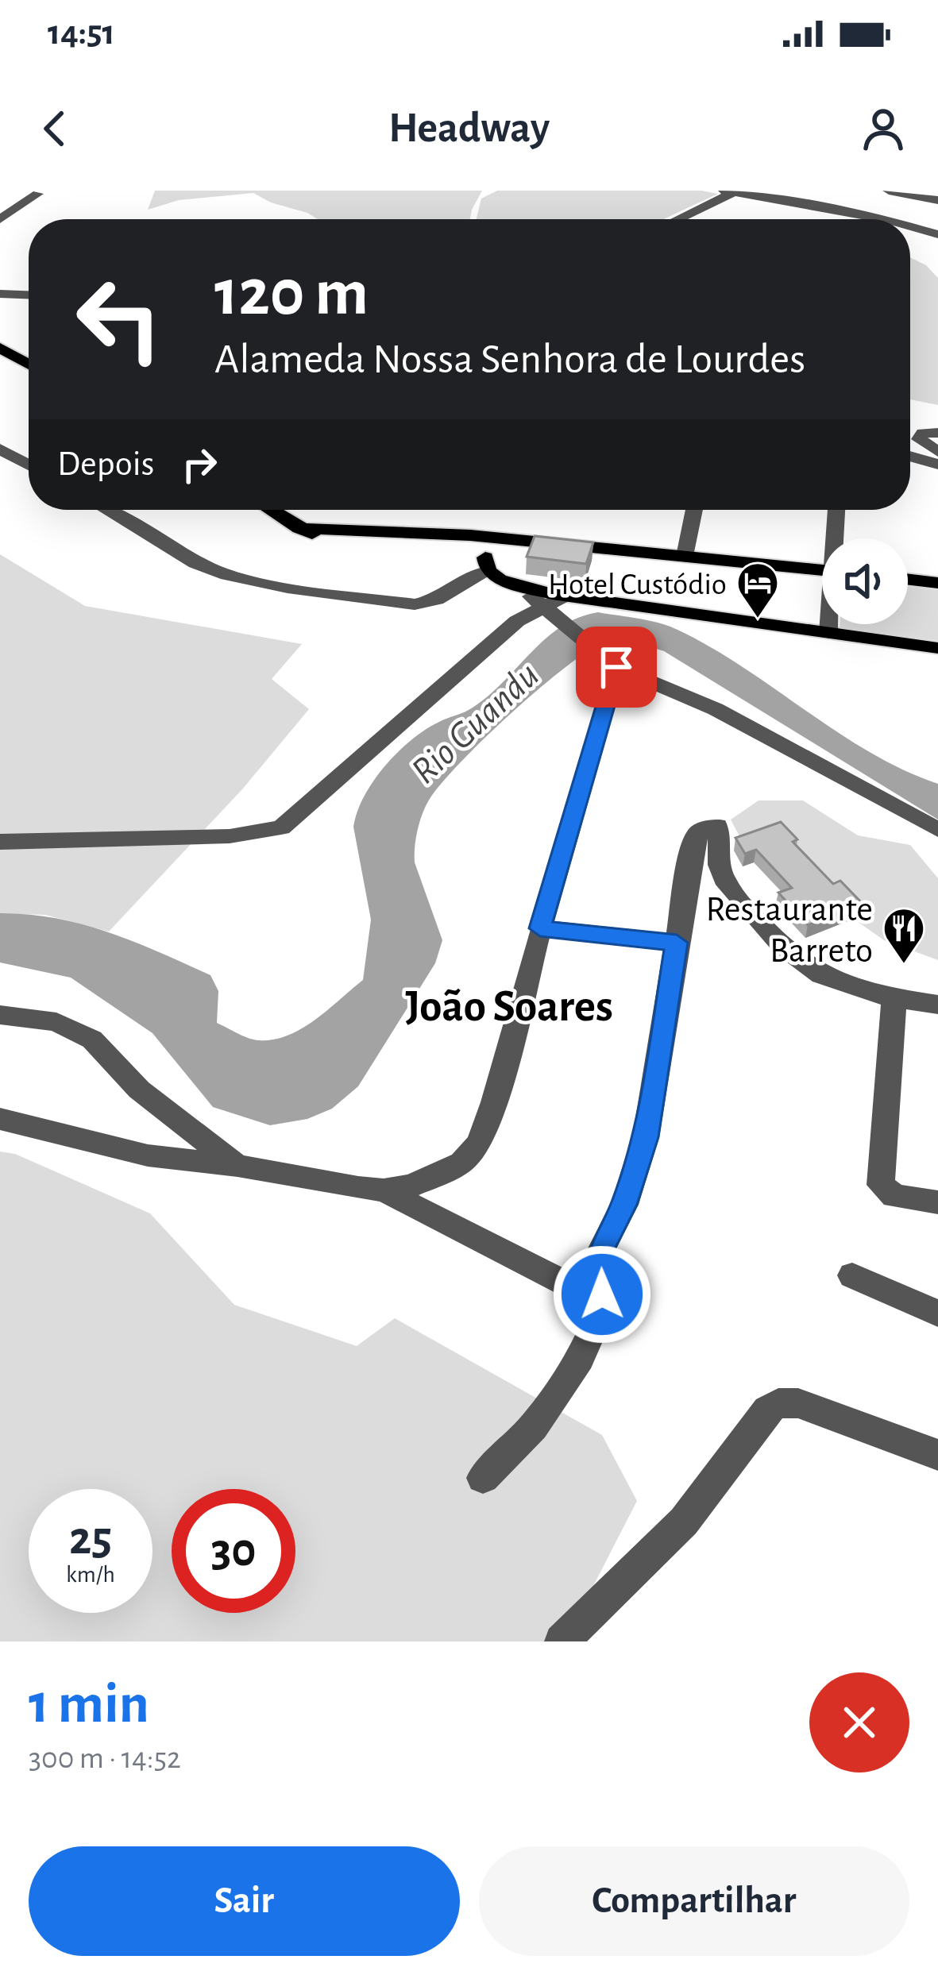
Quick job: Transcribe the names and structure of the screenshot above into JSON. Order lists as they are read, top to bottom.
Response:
{
  "districts": ["João Soares"],
  "water": ["Rio Guandu"],
  "places": {
    "hotel": ["Hotel Custódio"],
    "restaurant": ["Restaurante Barreto"]
  },
  "page": {
    "status": "14:51",
    "header": "Headway",
    "turn": ["120 m", "Alameda Nossa Senhora de Lourdes"],
    "then": "Depois",
    "speed": "25 km/h",
    "limit": "30",
    "heading": ["1 min", "300 m · 14:52"],
    "buttons": ["Sair", "Compartilhar"]
  }
}
